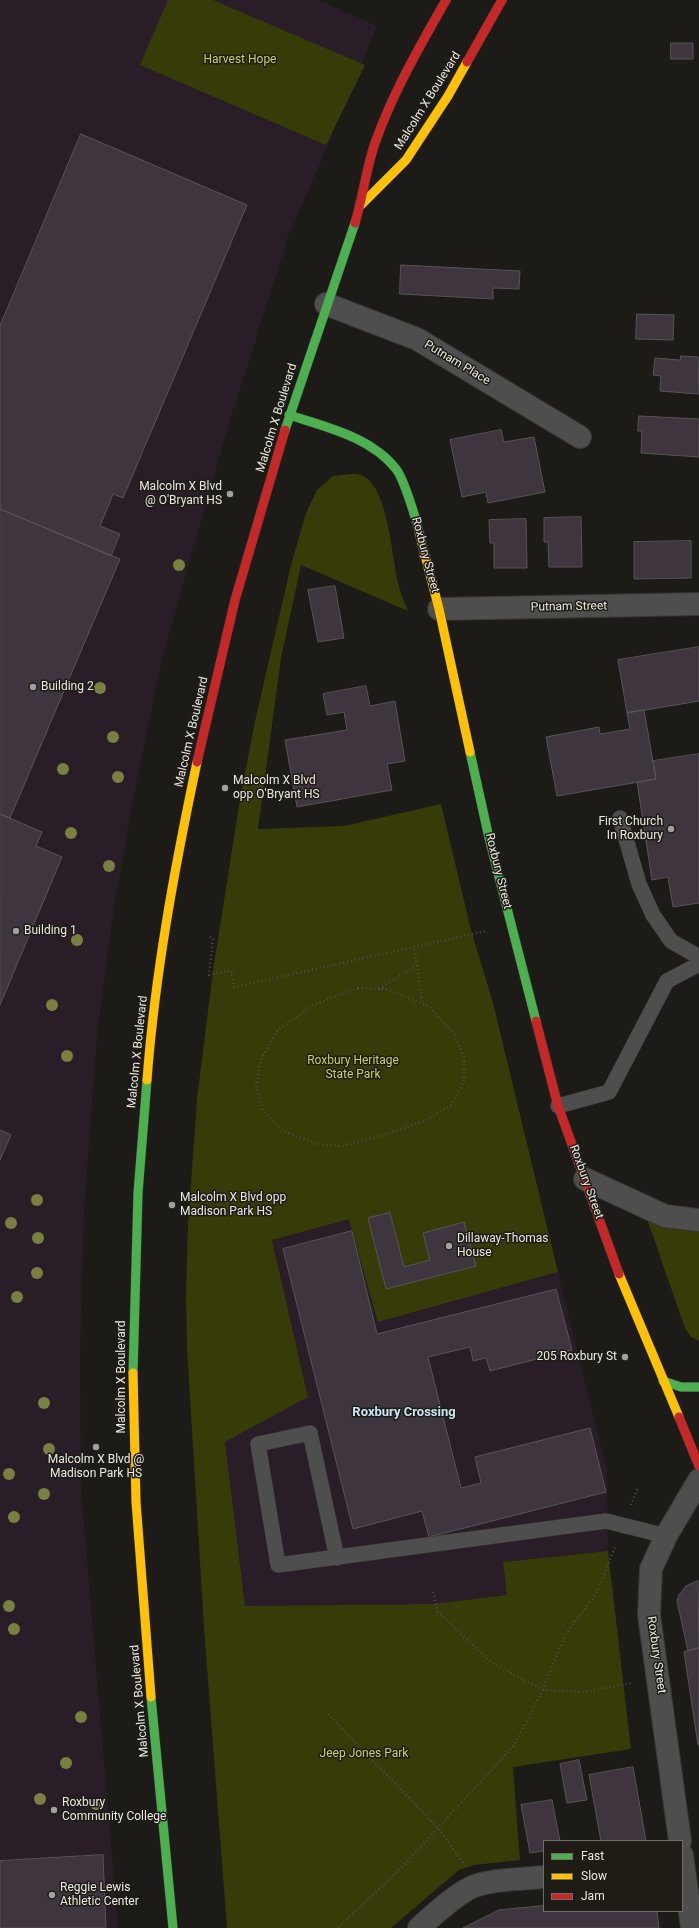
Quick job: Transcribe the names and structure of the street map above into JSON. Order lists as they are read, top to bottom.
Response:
{
  "streets": {
    "main road": ["Malcolm X Boulevard", "Roxbury Street"],
    "street": ["Putnam Place", "Putnam Street"]
  },
  "crossings": [
    ["Malcolm X Boulevard", "Putnam Place"],
    ["Malcolm X Boulevard", "Roxbury Street"],
    ["Roxbury Street", "Putnam Street"]
  ],
  "districts": ["Roxbury Crossing"],
  "parks": ["Harvest Hope", "Roxbury Heritage State Park", "Jeep Jones Park"],
  "places": [
    "Malcolm X Blvd @ O'Bryant HS",
    "Building 2",
    "Malcolm X Blvd opp O'Bryant HS",
    "First Church In Roxbury",
    "Building 1",
    "Malcolm X Blvd opp Madison Park HS",
    "Dillaway-Thomas House",
    "205 Roxbury St",
    "Malcolm X Blvd @ Madison Park HS",
    "Roxbury Community College",
    "Reggie Lewis Athletic Center"
  ],
  "legend": ["Fast", "Slow", "Jam"]
}
